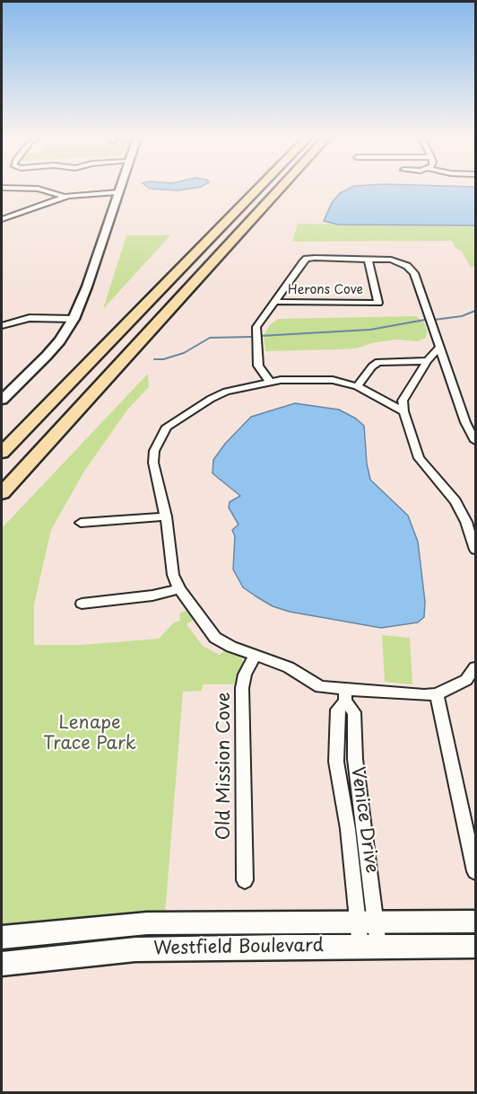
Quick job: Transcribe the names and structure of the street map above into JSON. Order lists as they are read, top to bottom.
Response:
{
  "streets": {
    "street": [
      "Herons Cove",
      "Old Mission Cove",
      "Venice Drive",
      "Westfield Boulevard"
    ]
  },
  "crossings": [
    ["Venice Drive", "Westfield Boulevard"]
  ],
  "parks": ["Lenape Trace Park"]
}
